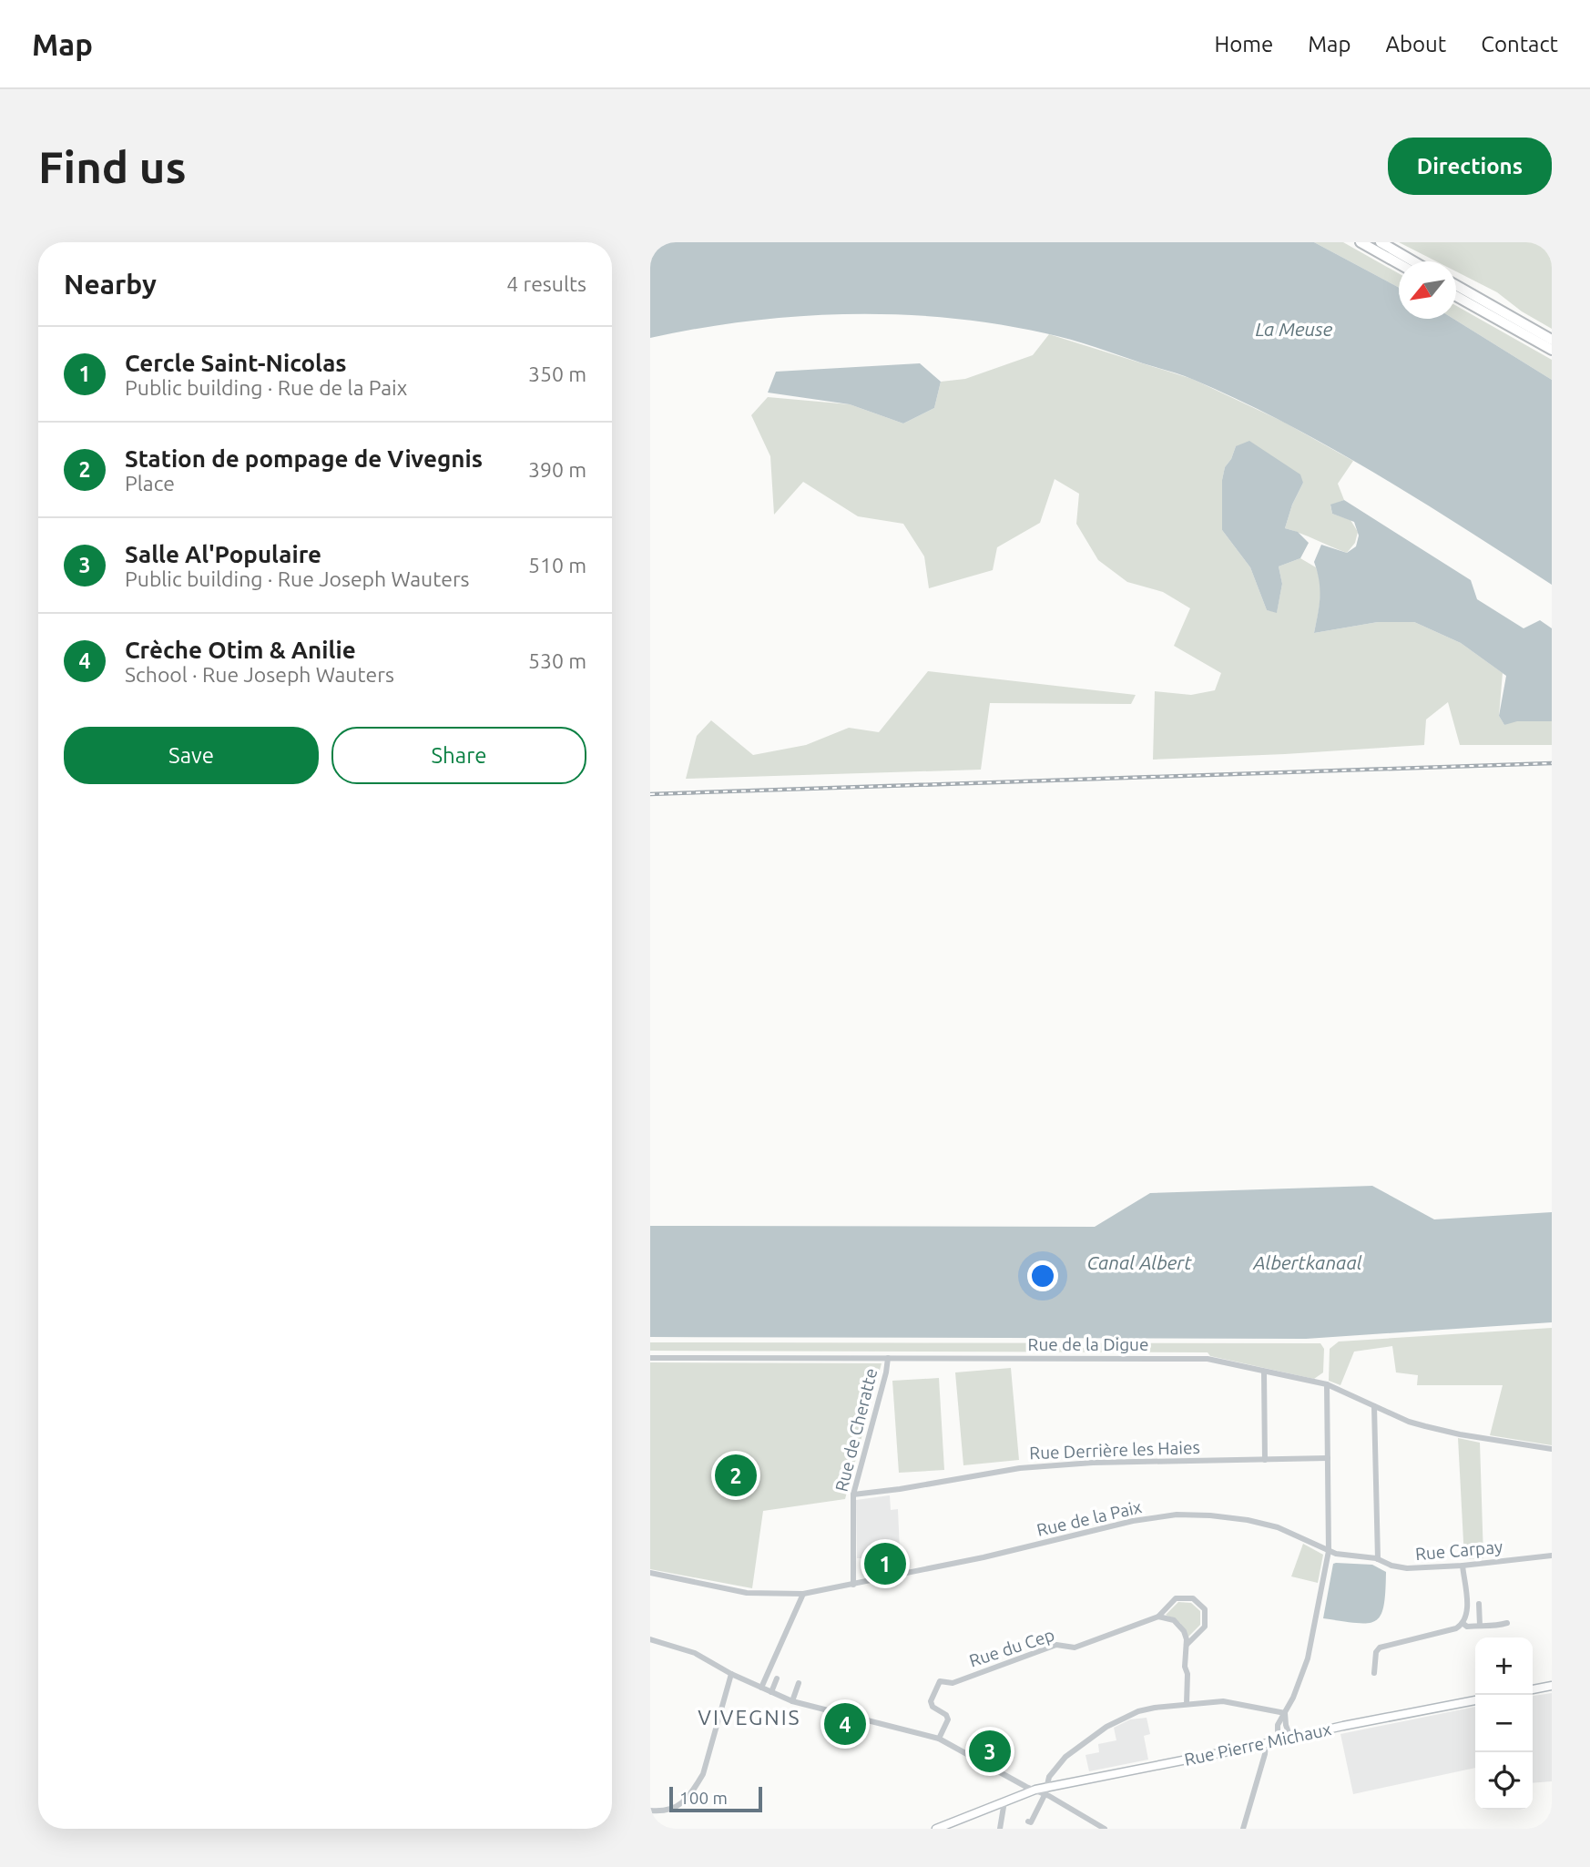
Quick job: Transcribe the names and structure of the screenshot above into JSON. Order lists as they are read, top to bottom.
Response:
{
  "streets": {
    "main road": ["Rue Pierre Michaux"],
    "street": [
      "Rue de la Digue",
      "Rue de Cheratte",
      "Rue Derrière les Haies",
      "Rue de la Paix",
      "Rue Carpay",
      "Rue du Cep"
    ]
  },
  "crossings": [
    ["Rue de la Digue", "Rue de Cheratte"],
    ["Rue de Cheratte", "Rue Derrière les Haies"],
    ["Rue de Cheratte", "Rue de la Paix"],
    ["Rue de la Paix", "Rue Carpay"]
  ],
  "districts": ["VIVEGNIS"],
  "water": ["La Meuse", "Canal Albert", "Albertkanaal"],
  "scale_bar": "100 m",
  "north": "bottom left",
  "page": {
    "header": "Map",
    "nav": [
      "Home",
      "Map",
      "About",
      "Contact"
    ],
    "buttons": [
      "Directions",
      ["Save", "Share"]
    ],
    "title": "Find us",
    "heading": ["Nearby", "4 results"],
    "list": [
      {
        "mark": "1",
        "name": "Cercle Saint-Nicolas",
        "note": "Public building · Rue de la Paix",
        "value": "350 m"
      },
      {
        "mark": "2",
        "name": "Station de pompage de Vivegnis",
        "note": "Place",
        "value": "390 m"
      },
      {
        "mark": "3",
        "name": "Salle Al'Populaire",
        "note": "Public building · Rue Joseph Wauters",
        "value": "510 m"
      },
      {
        "mark": "4",
        "name": "Crèche Otim & Anilie",
        "note": "School · Rue Joseph Wauters",
        "value": "530 m"
      }
    ],
    "pins": [
      "2",
      "1",
      "4",
      "3"
    ],
    "map_buttons": ["+", "−"],
    "scale": "100 m"
  }
}
